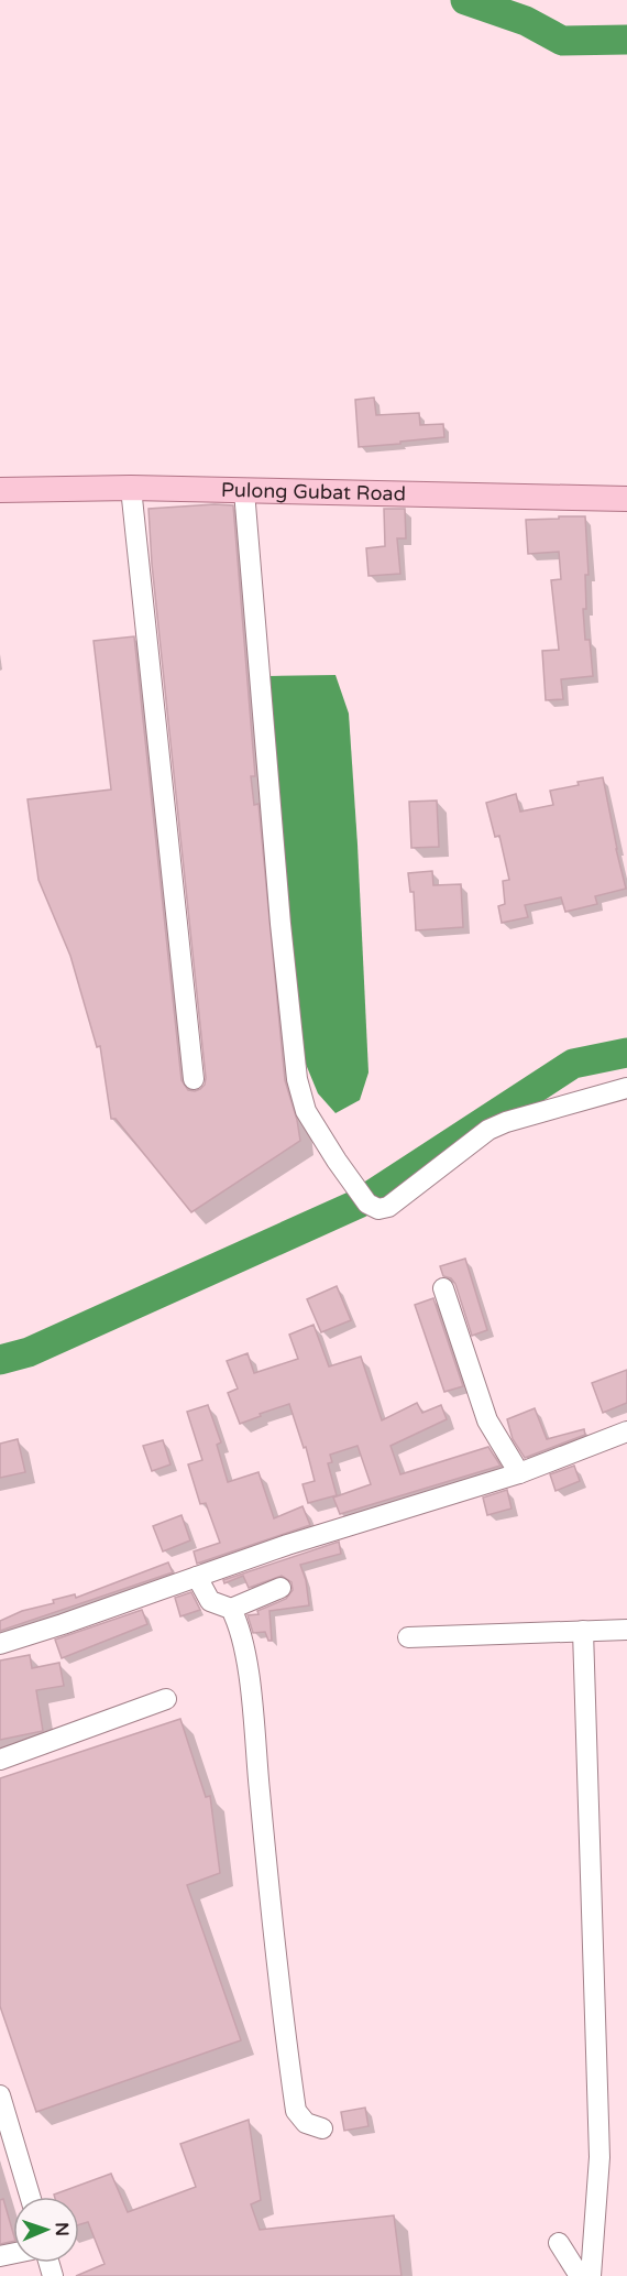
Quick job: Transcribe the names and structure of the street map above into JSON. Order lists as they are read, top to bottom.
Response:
{
  "streets": {
    "main road": ["Pulong Gubat Road"]
  },
  "north": "right"
}
